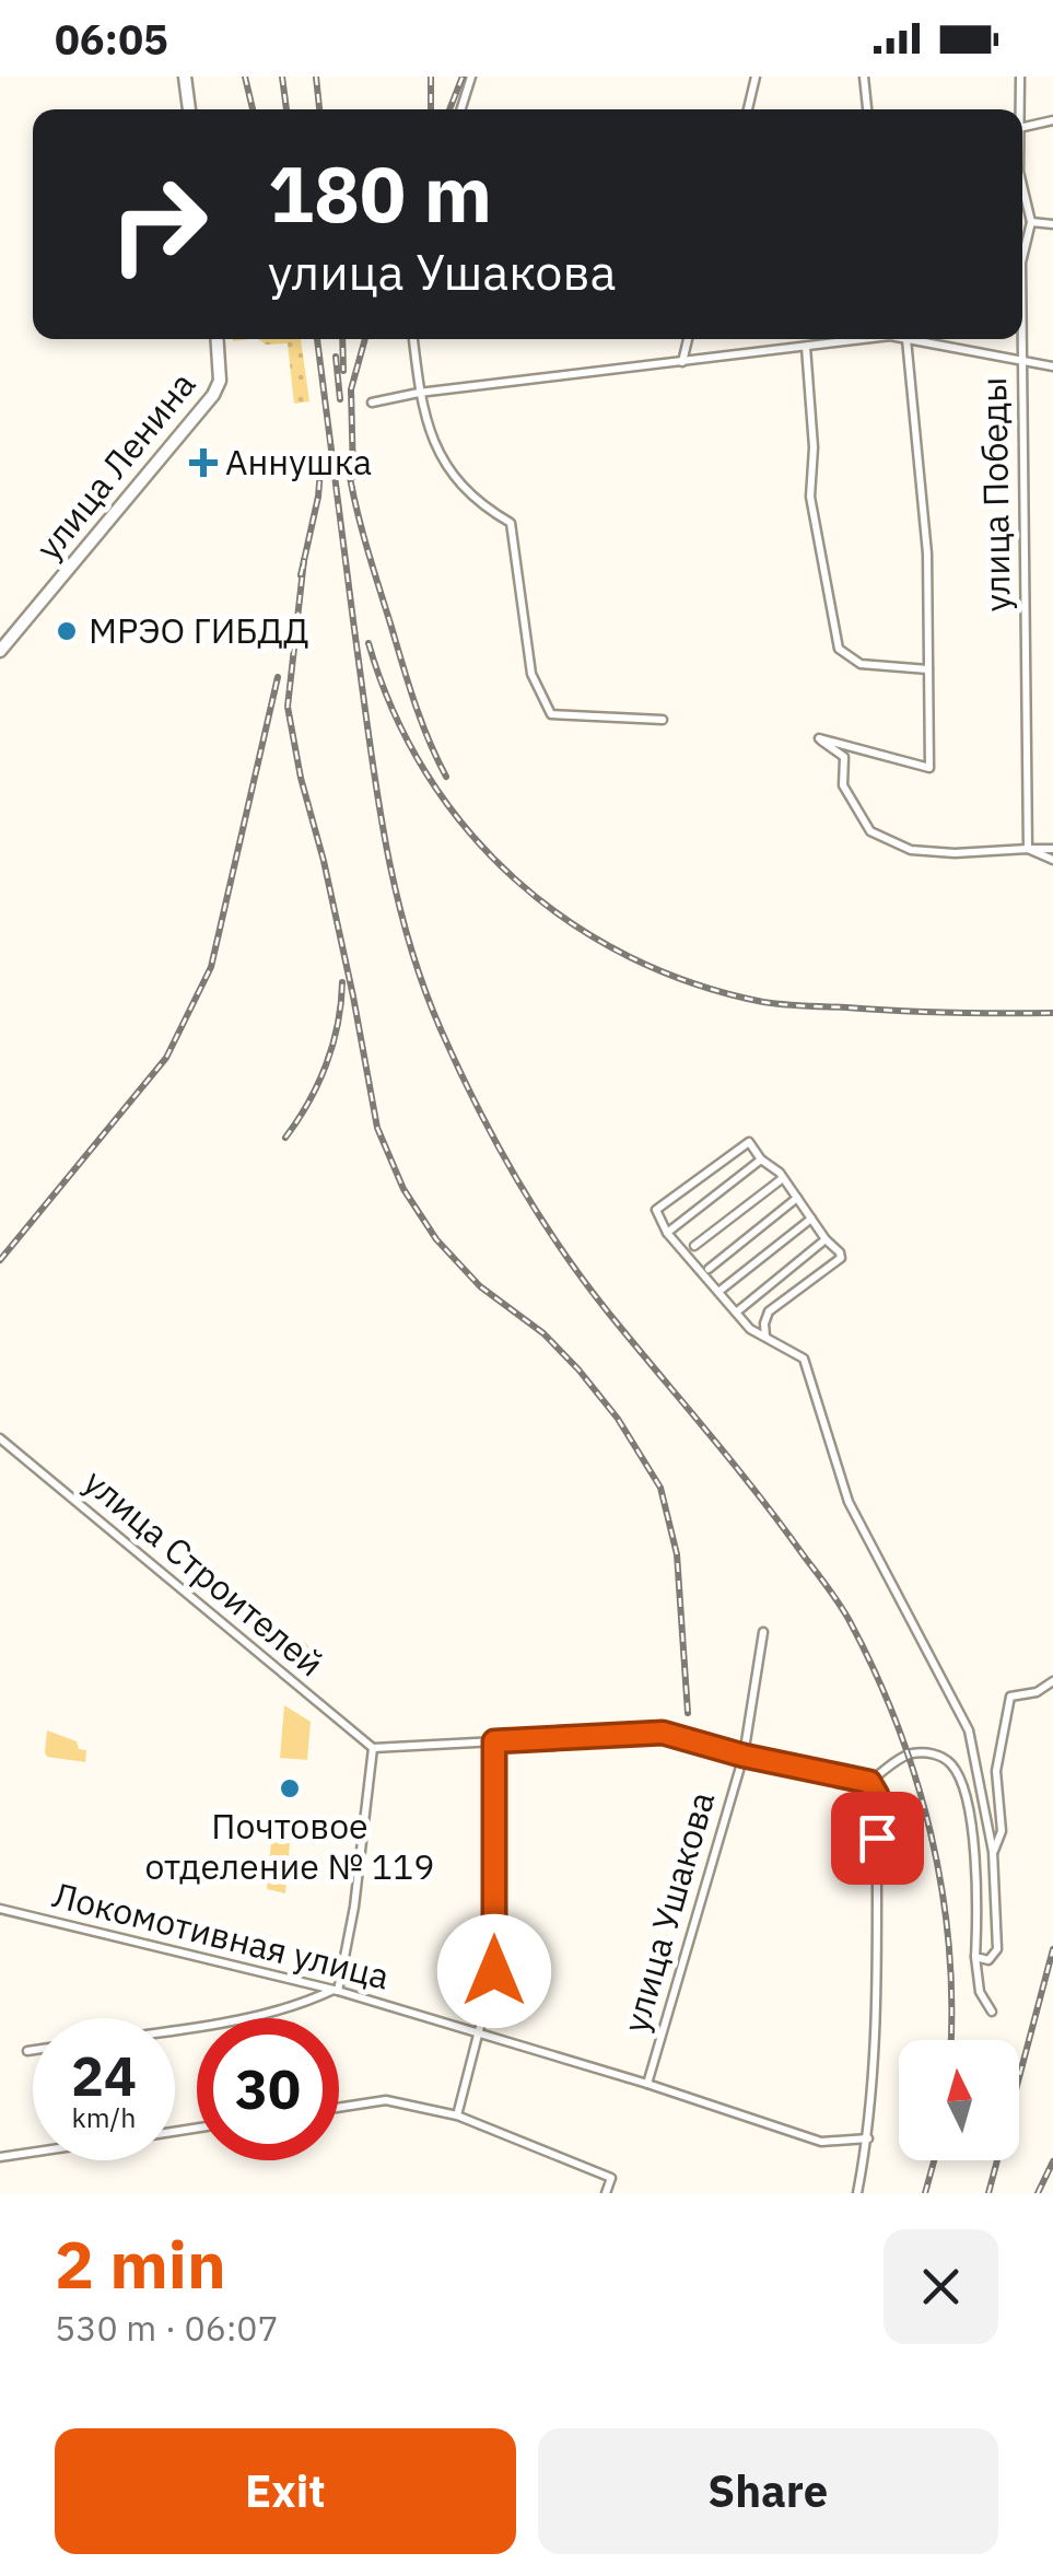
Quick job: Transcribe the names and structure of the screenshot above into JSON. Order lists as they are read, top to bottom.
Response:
{
  "streets": {
    "main road": ["улица Ленина"],
    "street": [
      "улица Победы",
      "улица Строителей",
      "улица Ушакова",
      "Локомотивная улица"
    ]
  },
  "crossings": [
    ["улица Строителей", "улица Ушакова"],
    ["улица Ушакова", "Локомотивная улица"]
  ],
  "places": {
    "health": ["Аннушка"],
    "other": ["МРЭО ГИБДД", "Почтовое отделение № 119"]
  },
  "north": "top",
  "page": {
    "status": "06:05",
    "turn": ["180 m", "улица Ушакова"],
    "speed": "24 km/h",
    "limit": "30",
    "heading": ["2 min", "530 m · 06:07"],
    "buttons": ["Exit", "Share"]
  }
}
